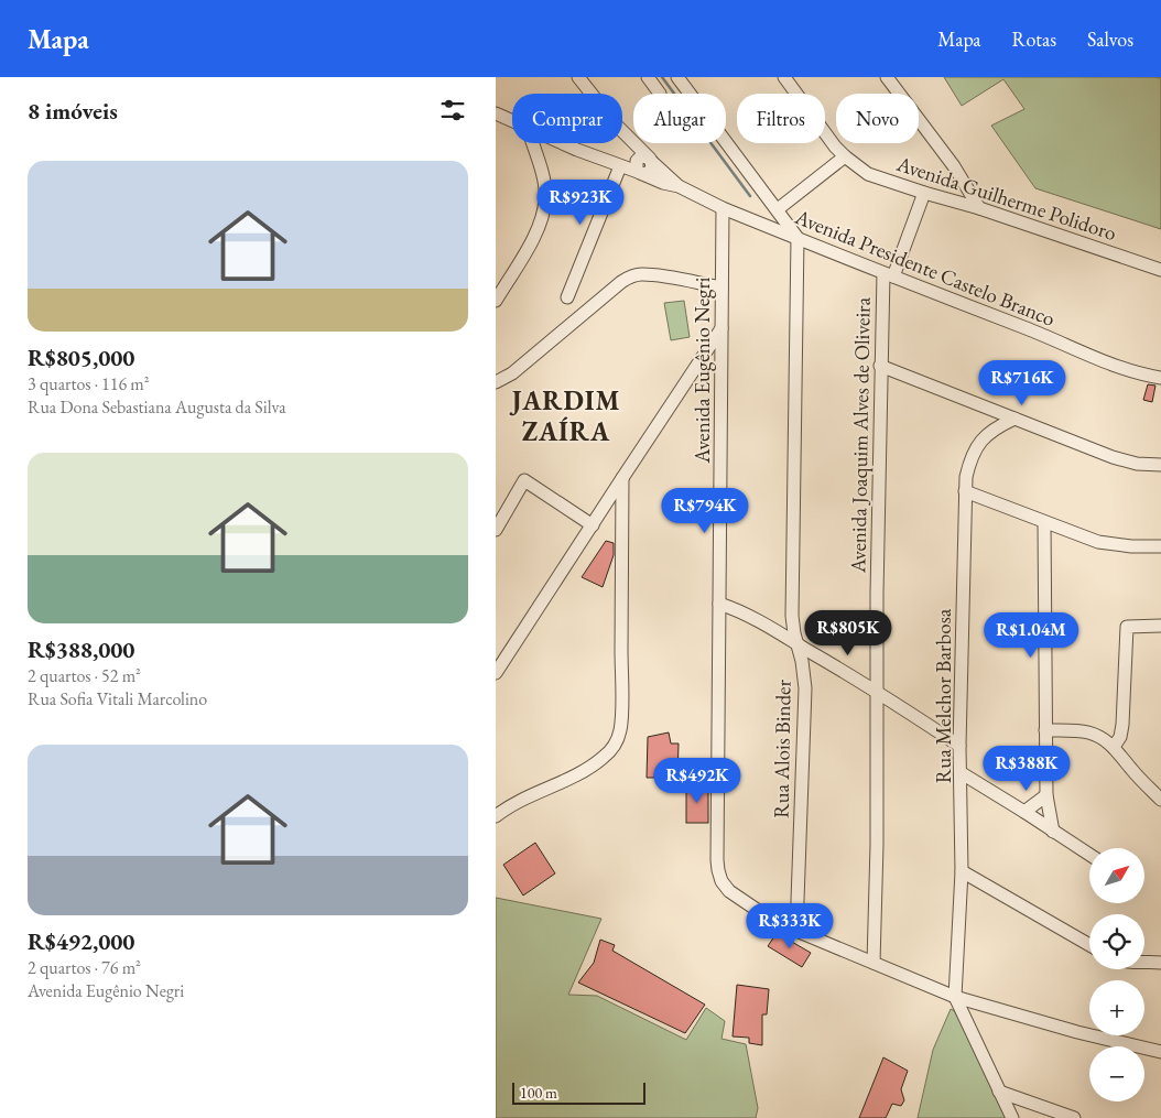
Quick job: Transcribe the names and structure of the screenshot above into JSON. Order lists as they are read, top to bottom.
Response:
{
  "streets": {
    "street": [
      "Avenida Guilherme Polidoro",
      "Avenida Presidente Castelo Branco",
      "Avenida Eugênio Negri",
      "Avenida Joaquim Alves de Oliveira",
      "Rua Melchor Barbosa",
      "Rua Alois Binder"
    ]
  },
  "crossings": [
    ["Avenida Guilherme Polidoro", "Avenida Joaquim Alves de Oliveira"],
    ["Avenida Presidente Castelo Branco", "Avenida Eugênio Negri"],
    ["Avenida Presidente Castelo Branco", "Avenida Joaquim Alves de Oliveira"],
    ["Avenida Presidente Castelo Branco", "Rua Alois Binder"],
    ["Avenida Eugênio Negri", "Avenida Joaquim Alves de Oliveira"],
    ["Avenida Eugênio Negri", "Rua Melchor Barbosa"],
    ["Avenida Eugênio Negri", "Rua Alois Binder"]
  ],
  "districts": ["JARDIM ZAÍRA"],
  "scale_bar": "100 m",
  "north": "top right",
  "page": {
    "header": "Mapa",
    "nav": ["Mapa", "Rotas", "Salvos"],
    "heading": "8 imóveis",
    "chip": [
      "Comprar",
      "Alugar",
      "Filtros",
      "Novo"
    ],
    "list": [
      {
        "name": "R$805,000",
        "note": "3 quartos · 116 m² · Rua Dona Sebastiana Augusta da Silva"
      },
      {
        "name": "R$388,000",
        "note": "2 quartos · 52 m² · Rua Sofia Vitali Marcolino"
      },
      {
        "name": "R$492,000",
        "note": "2 quartos · 76 m² · Avenida Eugênio Negri"
      }
    ],
    "price": [
      "R$923K",
      "R$716K",
      "R$794K",
      "R$805K",
      "R$1.04M",
      "R$388K",
      "R$492K",
      "R$333K"
    ],
    "map_buttons": ["+", "−"],
    "scale": "100 m"
  }
}
